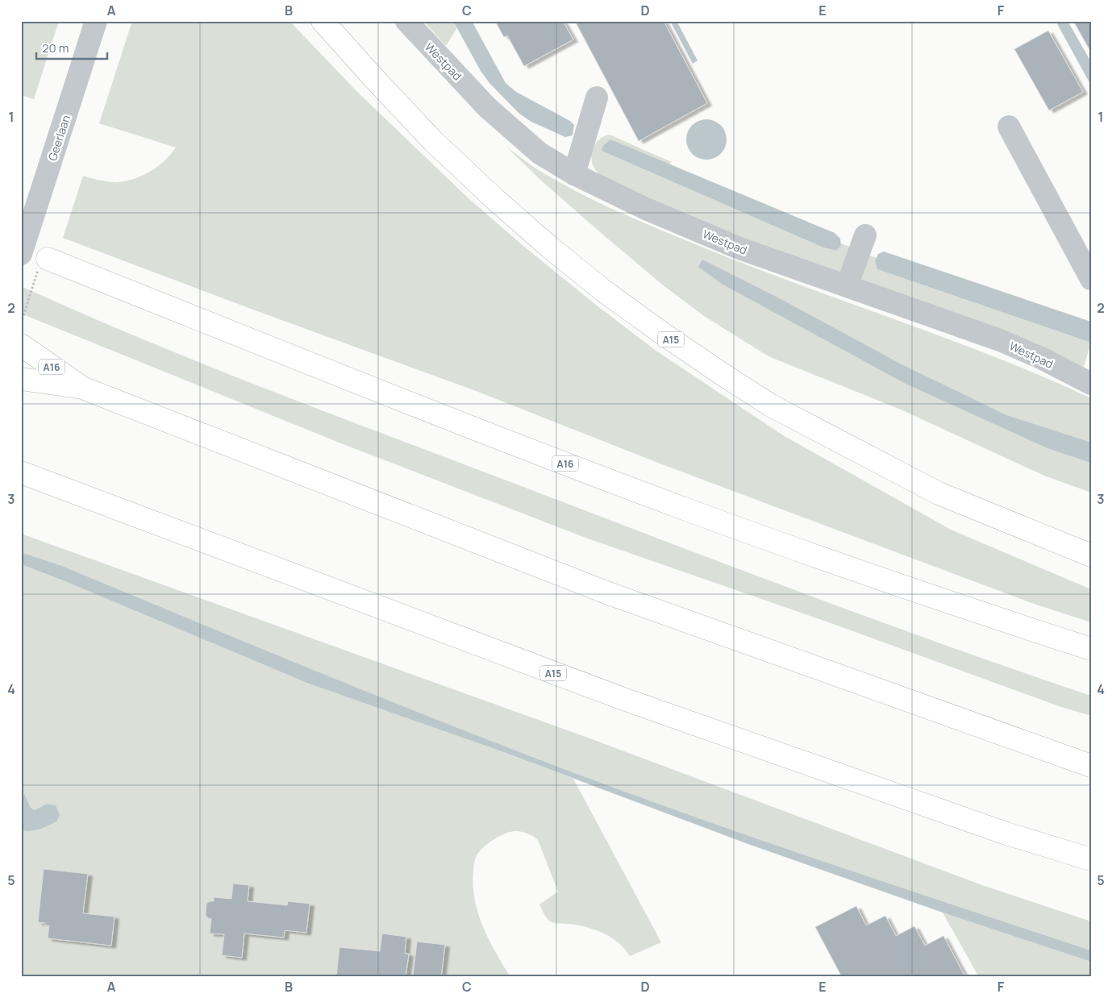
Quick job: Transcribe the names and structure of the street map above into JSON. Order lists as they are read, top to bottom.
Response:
{
  "streets": {
    "highway": ["A15", "A16"],
    "street": ["Westpad", "Geerlaan"]
  },
  "scale_bar": "20 m",
  "grid": {
    "columns": [
      "A",
      "B",
      "C",
      "D",
      "E",
      "F"
    ],
    "rows": [
      "1",
      "2",
      "3",
      "4",
      "5"
    ]
  }
}
